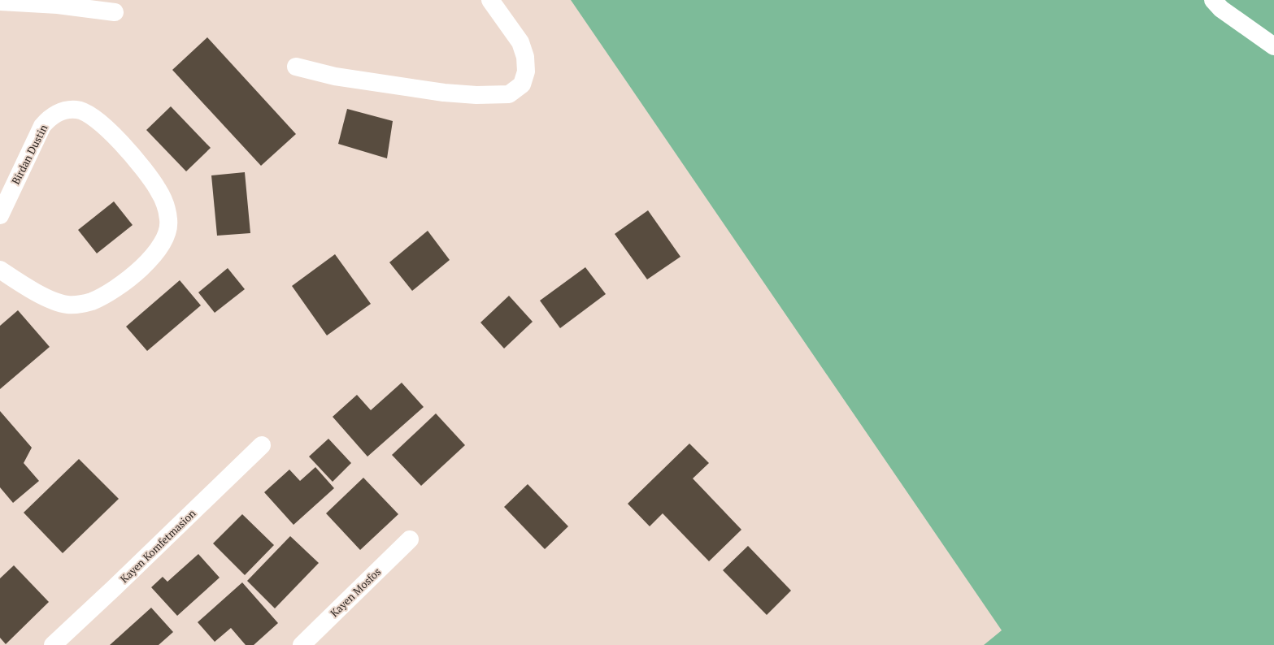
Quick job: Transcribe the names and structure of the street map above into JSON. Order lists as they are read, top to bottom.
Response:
{
  "streets": {
    "street": ["Birdan Dustin", "Kayen Komfetmasion", "Kayen Mosfos"]
  }
}
